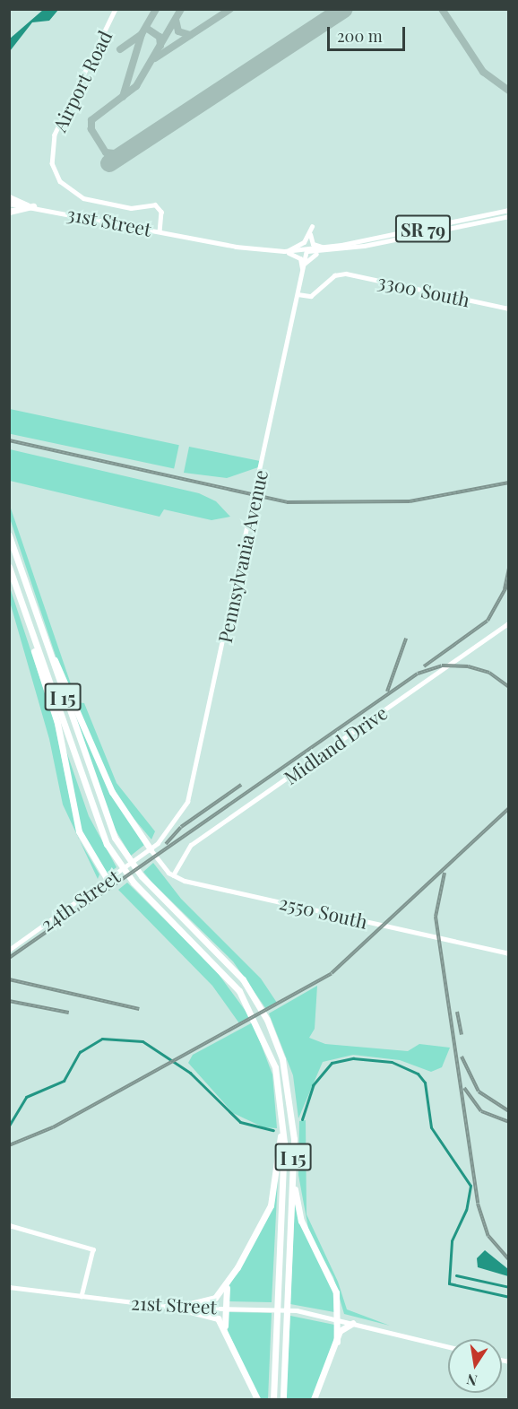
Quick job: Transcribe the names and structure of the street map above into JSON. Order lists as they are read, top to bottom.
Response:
{
  "streets": {
    "highway": ["I 15"],
    "main road": ["31st Street", "SR 79"],
    "street": [
      "Airport Road",
      "3300 South",
      "Pennsylvania Avenue",
      "Midland Drive",
      "24th Street",
      "2550 South",
      "21st Street"
    ]
  },
  "crossings": [
    ["Airport Road", "31st Street"],
    ["31st Street", "SR 79"],
    ["SR 79", "Pennsylvania Avenue"],
    ["3300 South", "Pennsylvania Avenue"],
    ["Pennsylvania Avenue", "24th Street"],
    ["Midland Drive", "2550 South"]
  ],
  "scale_bar": "200 m",
  "north": "bottom"
}
